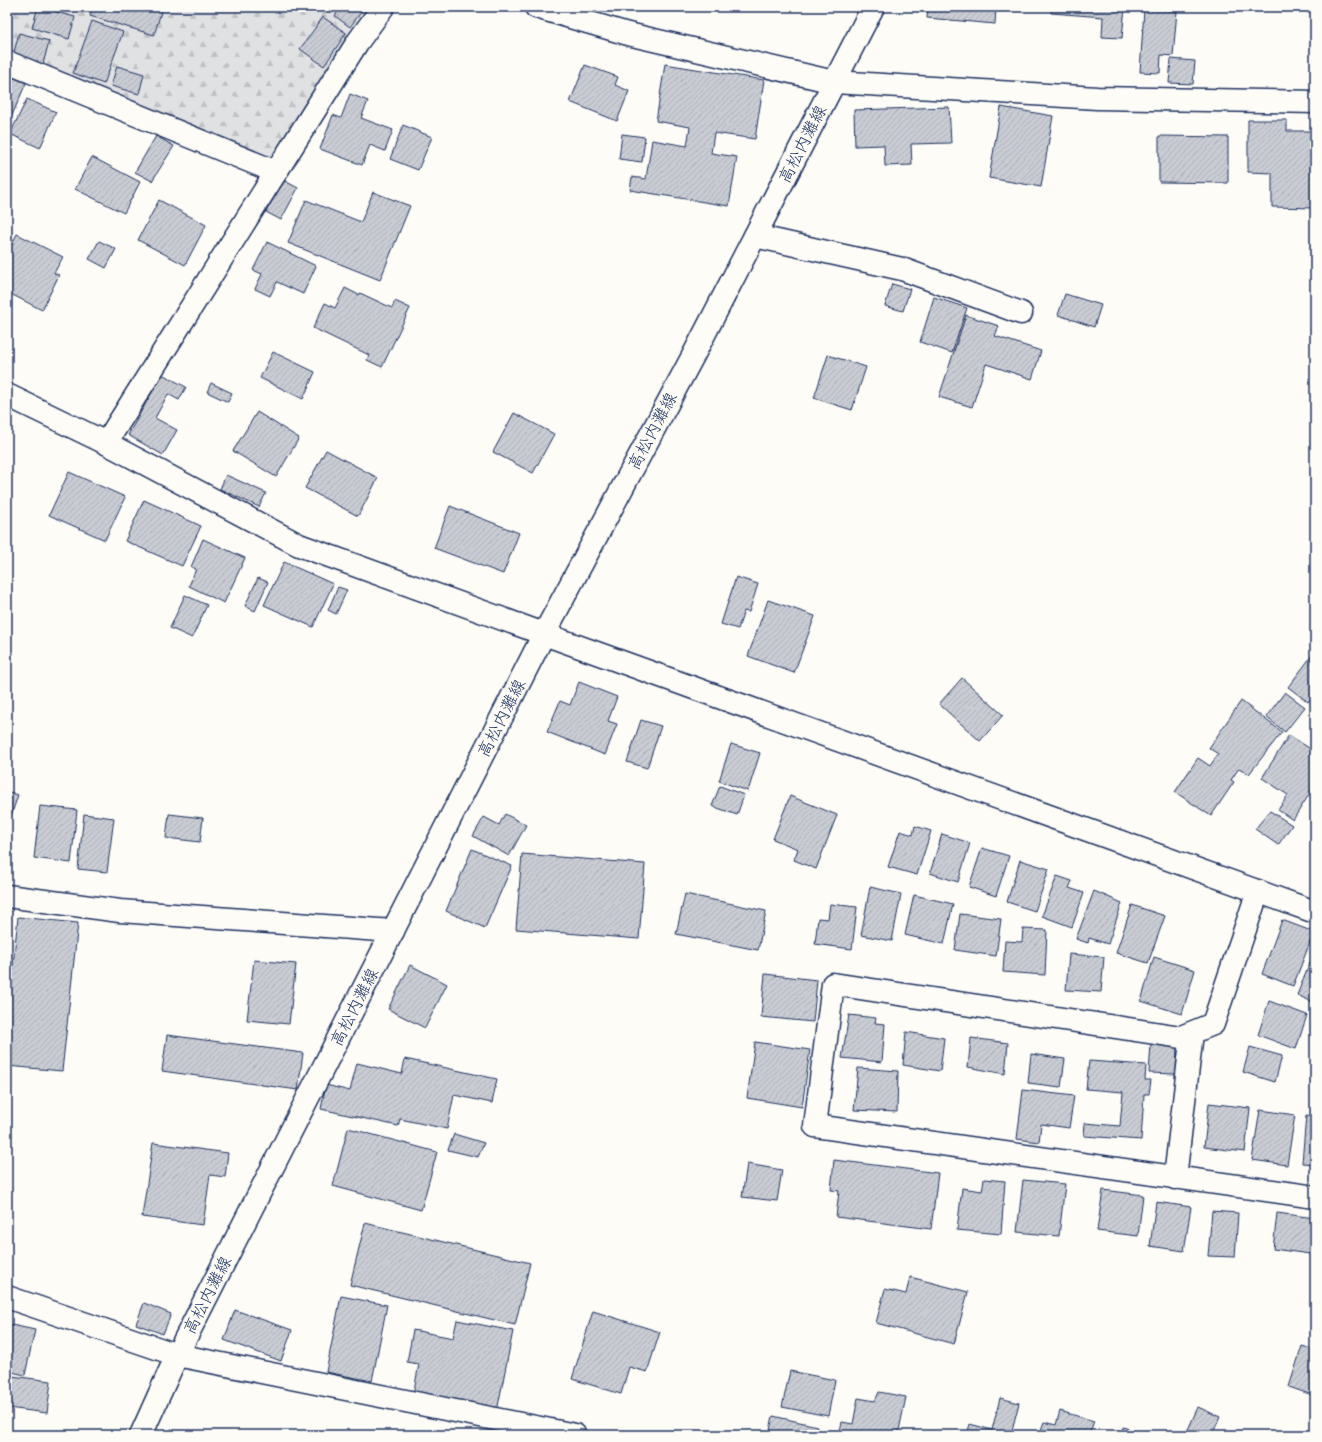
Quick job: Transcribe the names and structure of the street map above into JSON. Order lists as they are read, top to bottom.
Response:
{
  "streets": {
    "street": ["高松内灘線"]
  }
}
